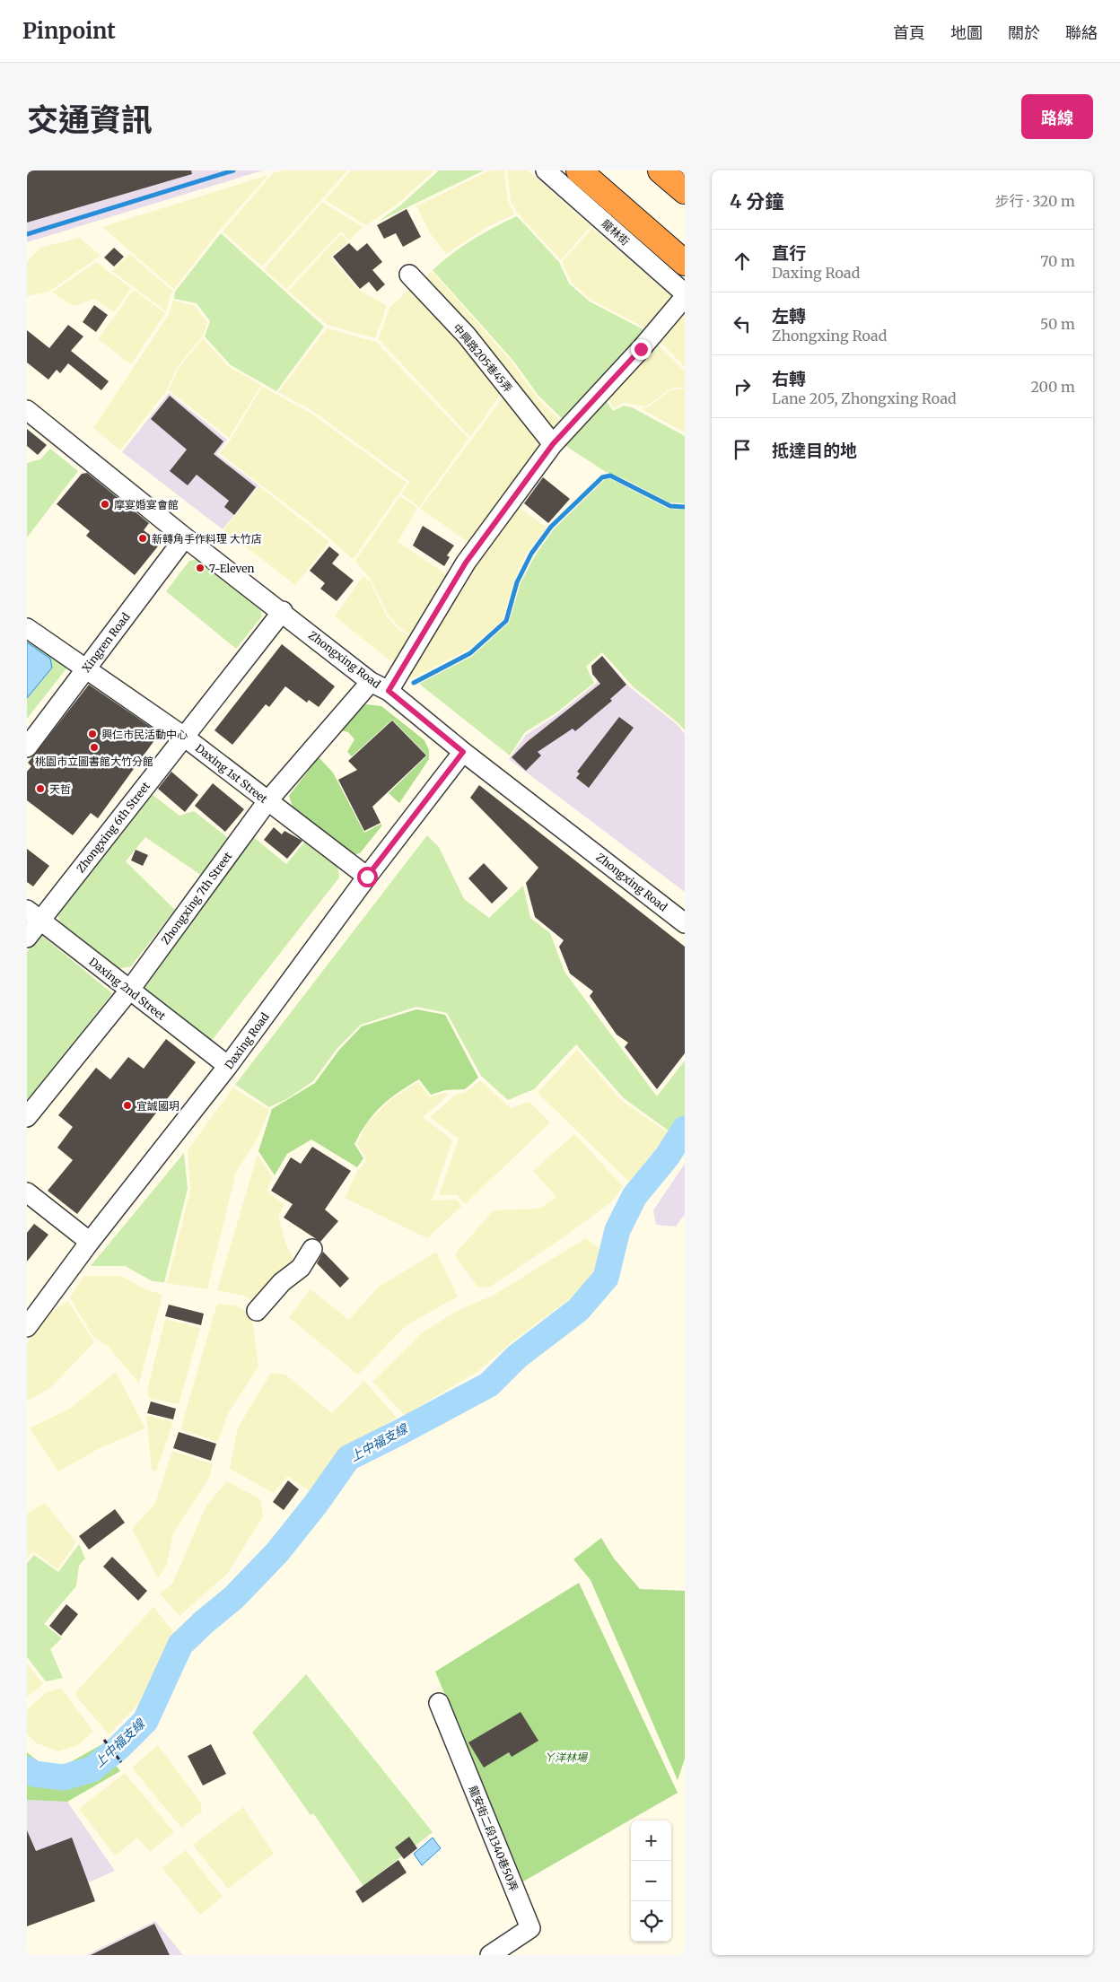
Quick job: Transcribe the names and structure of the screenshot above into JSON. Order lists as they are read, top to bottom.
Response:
{
  "streets": {
    "street": [
      "龍林街",
      "中興路205巷45弄",
      "Xingren Road",
      "Zhongxing Road",
      "Daxing 1st Street",
      "Zhongxing 6th Street",
      "Zhongxing 7th Street",
      "Daxing 2nd Street",
      "Daxing Road",
      "龍安街二段1340巷50弄"
    ]
  },
  "crossings": [
    ["Xingren Road", "Zhongxing Road"],
    ["Xingren Road", "Daxing 1st Street"],
    ["Zhongxing Road", "Zhongxing 6th Street"],
    ["Zhongxing Road", "Zhongxing 7th Street"],
    ["Zhongxing Road", "Daxing Road"],
    ["Daxing 1st Street", "Zhongxing 6th Street"],
    ["Daxing 1st Street", "Zhongxing 7th Street"],
    ["Daxing 1st Street", "Daxing Road"],
    ["Zhongxing 6th Street", "Daxing 2nd Street"],
    ["Zhongxing 7th Street", "Daxing 2nd Street"],
    ["Daxing 2nd Street", "Daxing Road"]
  ],
  "water": ["上中福支線"],
  "parks": ["ㄚ洋林場"],
  "places": [
    "摩宴婚宴會館",
    "新轉角手作料理 大竹店",
    "7-Eleven",
    "興仁市民活動中心",
    "桃園市立圖書館大竹分館",
    "天哲",
    "宜誠國玥"
  ],
  "page": {
    "header": "Pinpoint",
    "nav": [
      "首頁",
      "地圖",
      "關於",
      "聯絡"
    ],
    "title": "交通資訊",
    "buttons": "路線",
    "heading": ["4 分鐘", "步行 · 320 m"],
    "list": [
      ["直行", "Daxing Road", "70 m"],
      ["左轉", "Zhongxing Road", "50 m"],
      ["右轉", "Lane 205, Zhongxing Road", "200 m"],
      "抵達目的地"
    ],
    "map_buttons": ["+", "−"]
  }
}
